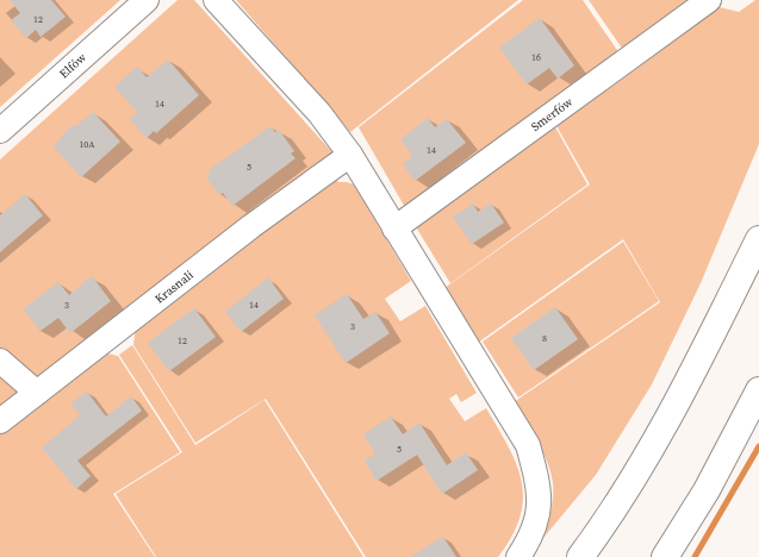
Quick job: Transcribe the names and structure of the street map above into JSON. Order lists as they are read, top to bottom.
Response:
{
  "streets": {
    "street": ["Elfów", "Smerfów", "Krasnali"]
  },
  "house_numbers": [
    "12",
    "16",
    "14",
    "10A",
    "14",
    "5",
    "3",
    "14",
    "3",
    "8",
    "12",
    "5"
  ]
}
